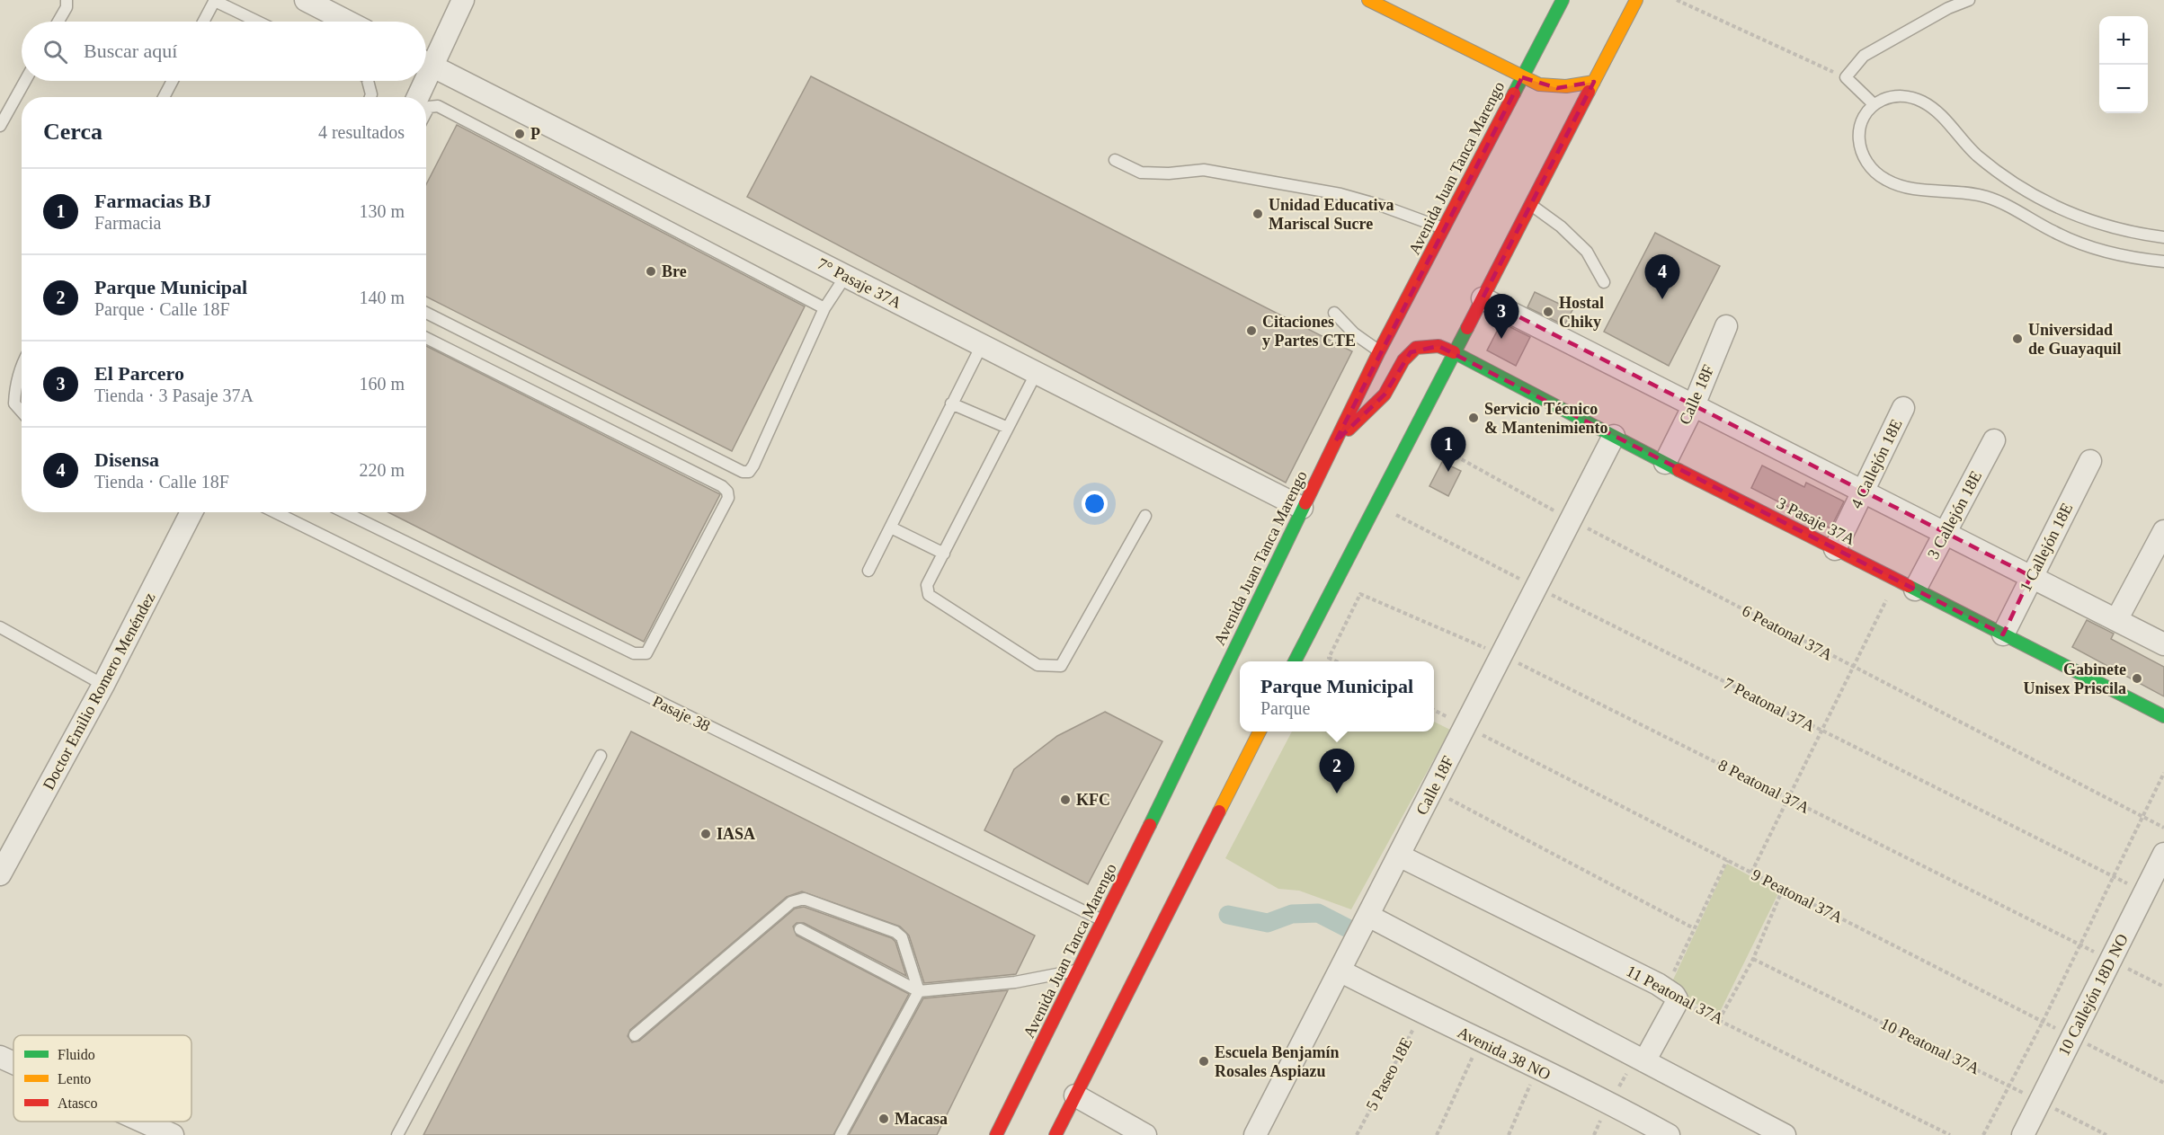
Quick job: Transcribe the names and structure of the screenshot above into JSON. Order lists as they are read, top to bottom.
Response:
{
  "streets": {
    "main road": ["Avenida Juan Tanca Marengo", "3 Pasaje 37A"],
    "street": [
      "7° Pasaje 37A",
      "Calle 18F",
      "4 Callejón 18E",
      "3 Callejón 18E",
      "1 Callejón 18E",
      "Doctor Emilio Romero Menéndez",
      "11 Peatonal 37A",
      "10 Callejón 18D NO",
      "Avenida 38 NO"
    ],
    "lane": ["Pasaje 38"],
    "path": [
      "6 Peatonal 37A",
      "7 Peatonal 37A",
      "8 Peatonal 37A",
      "9 Peatonal 37A",
      "10 Peatonal 37A",
      "5 Paseo 18E"
    ]
  },
  "crossings": [
    ["Avenida Juan Tanca Marengo", "7° Pasaje 37A"],
    ["Avenida Juan Tanca Marengo", "3 Pasaje 37A"],
    ["Avenida Juan Tanca Marengo", "Pasaje 38"],
    ["Calle 18F", "3 Pasaje 37A"],
    ["Calle 18F", "6 Peatonal 37A"],
    ["Calle 18F", "7 Peatonal 37A"],
    ["Calle 18F", "8 Peatonal 37A"],
    ["Calle 18F", "9 Peatonal 37A"],
    ["Calle 18F", "11 Peatonal 37A"],
    ["Calle 18F", "Avenida 38 NO"],
    ["4 Callejón 18E", "3 Pasaje 37A"],
    ["3 Callejón 18E", "3 Pasaje 37A"],
    ["3 Pasaje 37A", "1 Callejón 18E"],
    ["7 Peatonal 37A", "10 Callejón 18D NO"],
    ["8 Peatonal 37A", "10 Callejón 18D NO"],
    ["9 Peatonal 37A", "10 Callejón 18D NO"],
    ["10 Callejón 18D NO", "10 Peatonal 37A"],
    ["Avenida 38 NO", "5 Paseo 18E"]
  ],
  "places": [
    "P",
    "Unidad Educativa Mariscal Sucre",
    "Bre",
    "Hostal Chiky",
    "Citaciones y Partes CTE",
    "Universidad de Guayaquil",
    "Servicio Técnico & Mantenimiento",
    "Gabinete Unisex Priscila",
    "KFC",
    "IASA",
    "Escuela Benjamín Rosales Aspiazu",
    "Macasa"
  ],
  "legend": ["Fluido", "Lento", "Atasco"],
  "page": {
    "map_buttons": ["+", "−"],
    "search": "Buscar aquí",
    "heading": ["Cerca", "4 resultados"],
    "list": [
      {
        "mark": "1",
        "name": "Farmacias BJ",
        "note": "Farmacia",
        "value": "130 m"
      },
      {
        "mark": "2",
        "name": "Parque Municipal",
        "note": "Parque · Calle 18F",
        "value": "140 m"
      },
      {
        "mark": "3",
        "name": "El Parcero",
        "note": "Tienda · 3 Pasaje 37A",
        "value": "160 m"
      },
      {
        "mark": "4",
        "name": "Disensa",
        "note": "Tienda · Calle 18F",
        "value": "220 m"
      }
    ],
    "pins": [
      "4",
      "3",
      "1",
      "2"
    ],
    "popup": ["Parque Municipal", "Parque"]
  }
}
